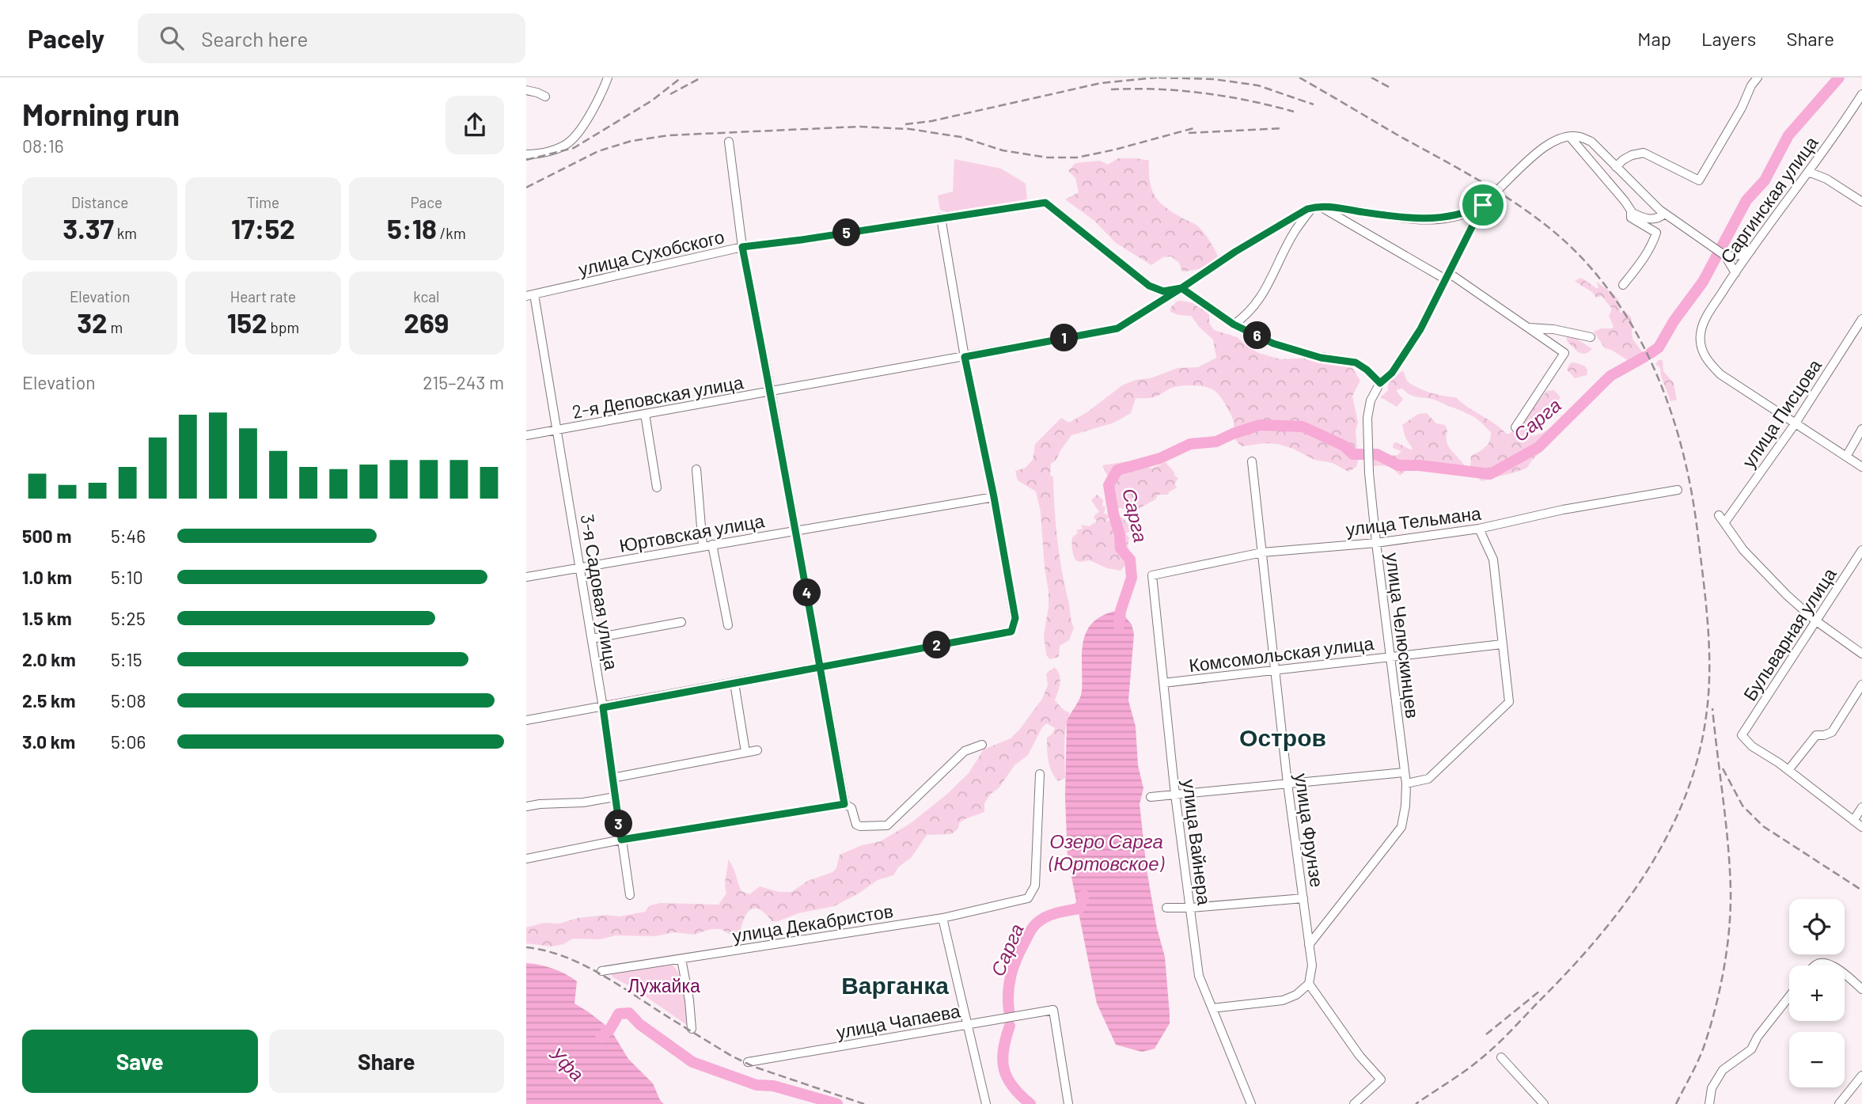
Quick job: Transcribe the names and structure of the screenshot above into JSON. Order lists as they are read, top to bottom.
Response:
{
  "streets": {
    "street": [
      "Саргинская улица",
      "улица Сухобского",
      "2-я Деповская улица",
      "улица Писцова",
      "улица Тельмана",
      "Юртовская улица",
      "3-я Садовая улица",
      "Бульварная улица",
      "улица Челюскинцев",
      "Комсомольская улица",
      "улица Фрунзе",
      "улица Вайнера",
      "улица Декабристов",
      "улица Чапаева"
    ]
  },
  "crossings": [
    ["Саргинская улица", "улица Писцова"],
    ["улица Сухобского", "2-я Деповская улица"],
    ["улица Сухобского", "3-я Садовая улица"],
    ["2-я Деповская улица", "3-я Садовая улица"],
    ["улица Тельмана", "улица Челюскинцев"],
    ["улица Тельмана", "улица Фрунзе"],
    ["улица Тельмана", "улица Вайнера"],
    ["Юртовская улица", "3-я Садовая улица"],
    ["улица Челюскинцев", "Комсомольская улица"],
    ["улица Челюскинцев", "улица Фрунзе"],
    ["Комсомольская улица", "улица Фрунзе"],
    ["Комсомольская улица", "улица Вайнера"]
  ],
  "districts": ["Остров", "Варганка"],
  "water": ["Сарга", "Озеро Сарга (Юртовское)", "Уфа"],
  "parks": ["Лужайка"],
  "page": {
    "header": "Pacely",
    "search": "Search here",
    "nav": ["Map", "Layers", "Share"],
    "heading": ["Morning run", "08:16"],
    "stats": [
      ["Distance", "3.37 km"],
      ["Time", "17:52"],
      ["Pace", "5:18 /km"],
      ["Elevation", "32 m"],
      ["Heart rate", "152 bpm"],
      ["kcal", "269"]
    ],
    "pins": [
      "5",
      "6",
      "1",
      "4",
      "2",
      "3"
    ],
    "chart": ["Elevation", "215–243 m"],
    "list": [
      {
        "name": "500 m",
        "note": "5:46"
      },
      {
        "name": "1.0 km",
        "note": "5:10"
      },
      {
        "name": "1.5 km",
        "note": "5:25"
      },
      {
        "name": "2.0 km",
        "note": "5:15"
      },
      {
        "name": "2.5 km",
        "note": "5:08"
      },
      {
        "name": "3.0 km",
        "note": "5:06"
      }
    ],
    "map_buttons": ["+", "−"],
    "buttons": ["Save", "Share"]
  }
}
